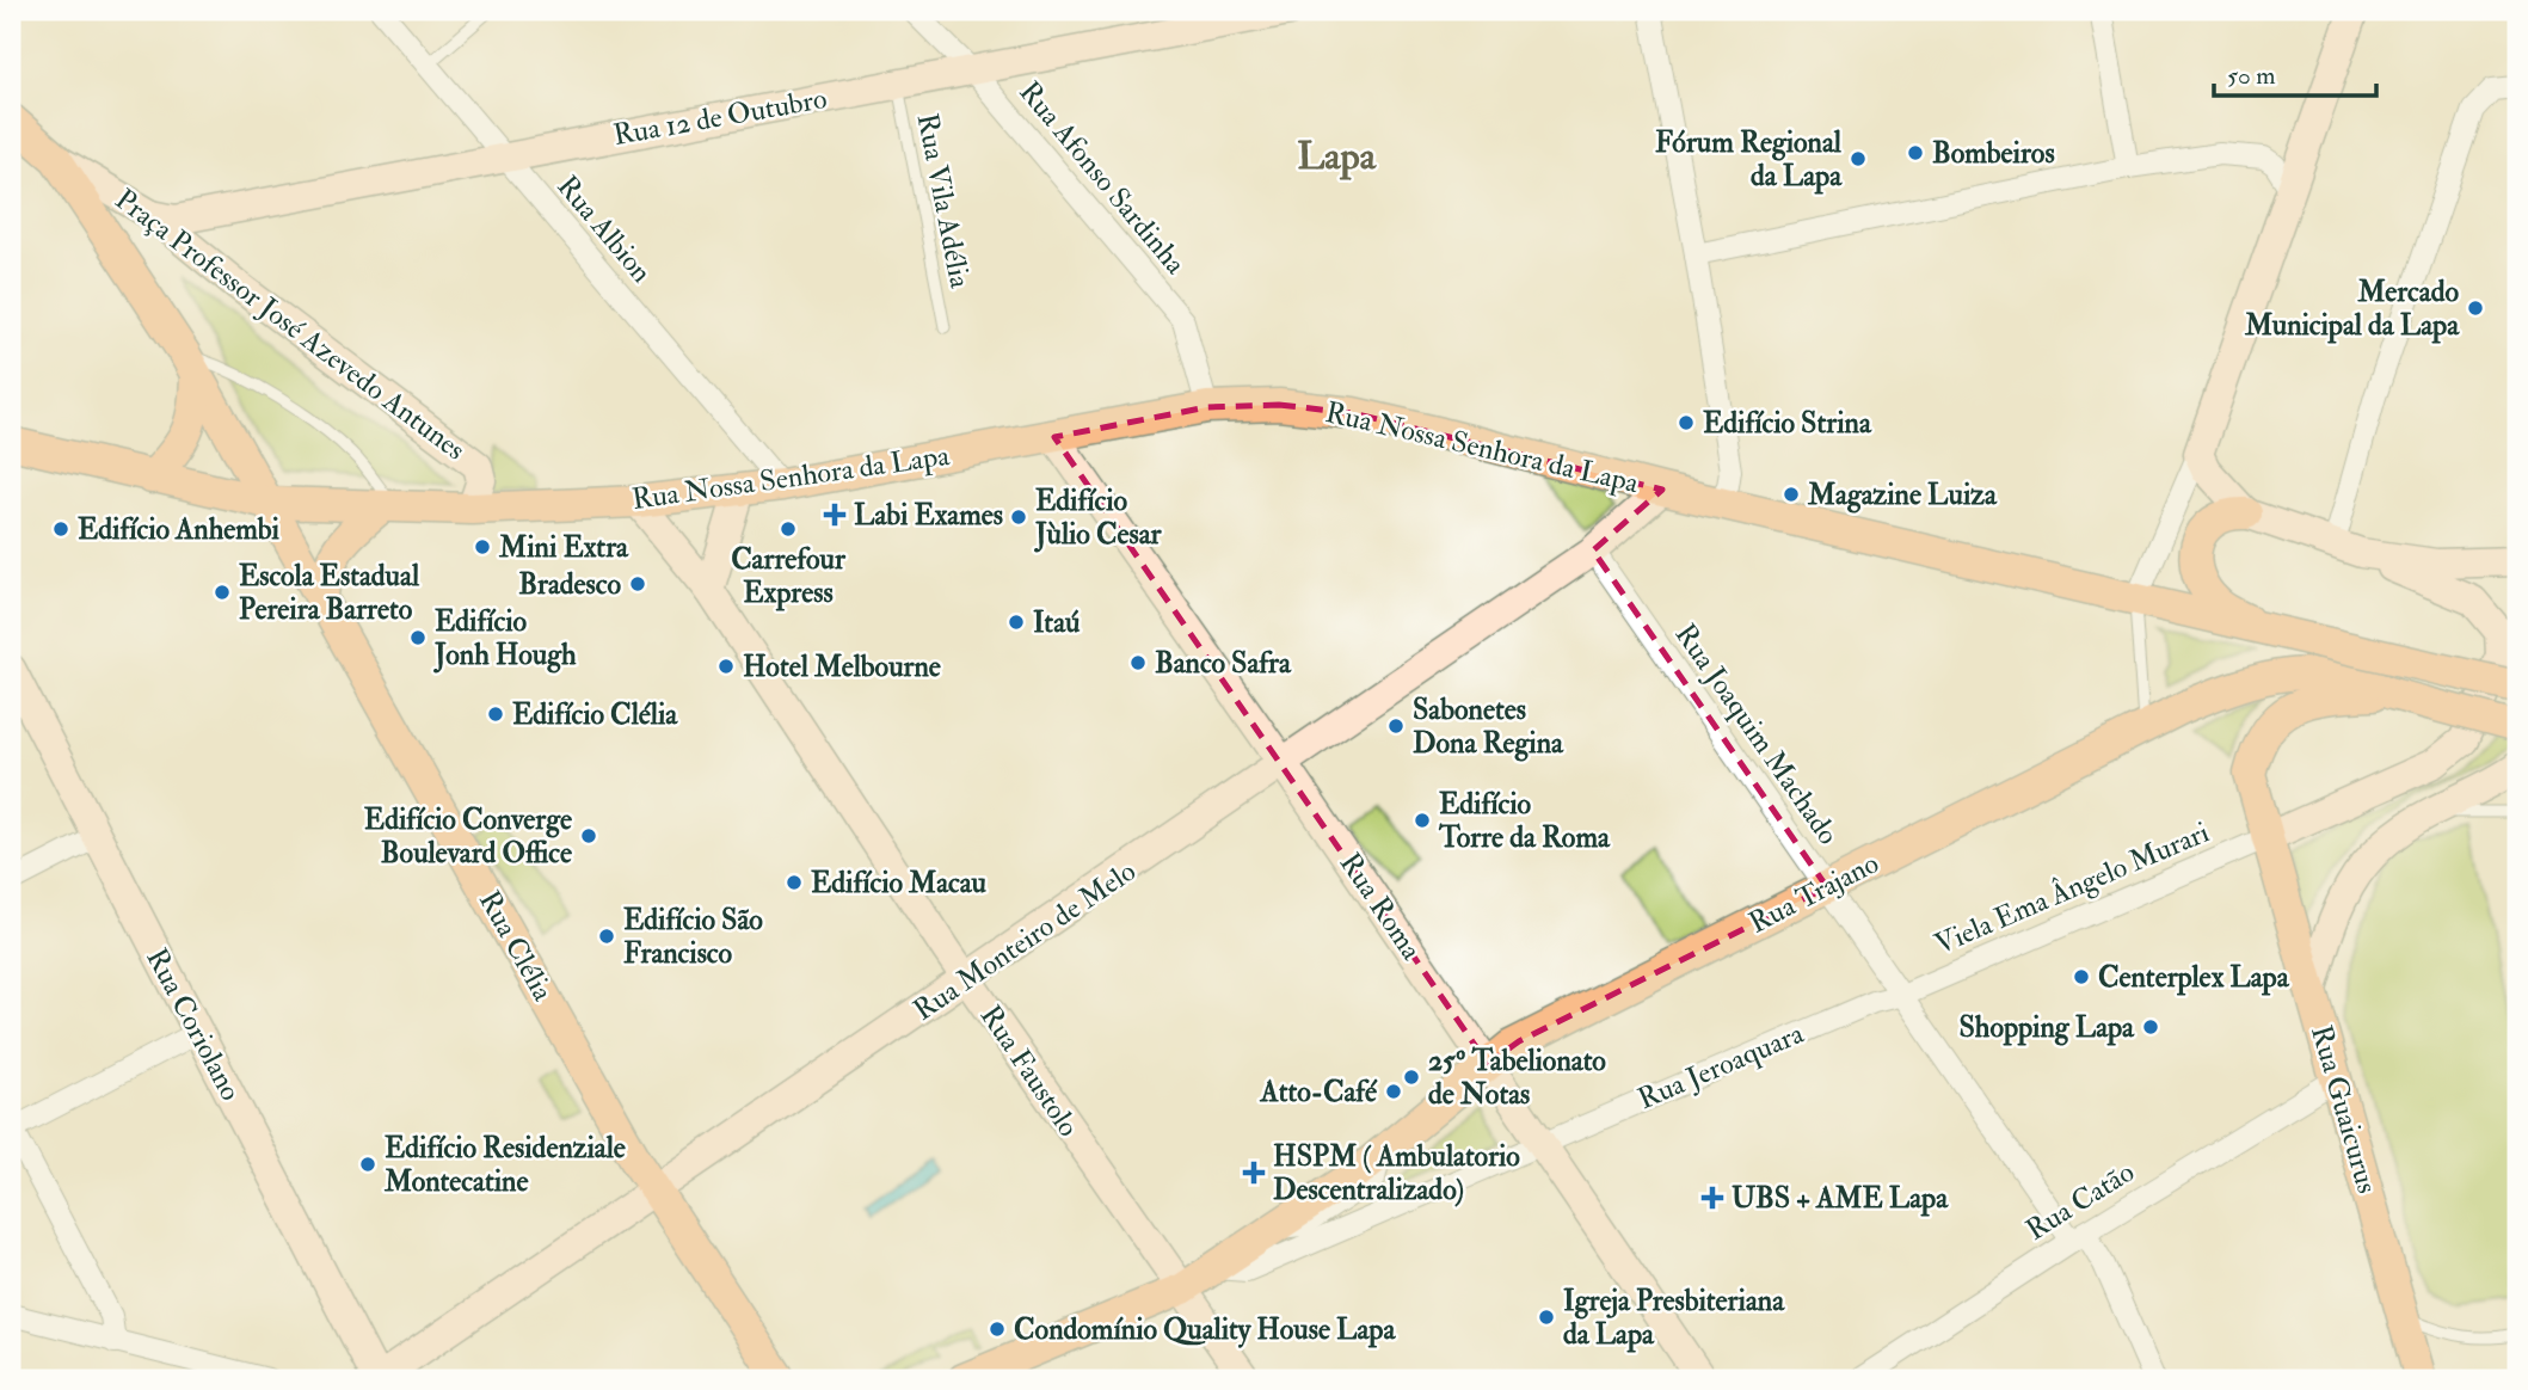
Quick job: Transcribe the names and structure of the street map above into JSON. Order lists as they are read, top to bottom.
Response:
{
  "streets": {
    "main road": [
      "Praça Professor José Azevedo Antunes",
      "Rua Nossa Senhora da Lapa",
      "Rua Trajano",
      "Rua Clélia",
      "Rua Guaicurus"
    ],
    "street": [
      "Rua 12 de Outubro",
      "Rua Afonso Sardinha",
      "Rua Albion",
      "Rua Joaquim Machado",
      "Viela Ema Ângelo Murari",
      "Rua Roma",
      "Rua Monteiro de Melo",
      "Rua Coriolano",
      "Rua Jeroaquara",
      "Rua Faustolo",
      "Rua Catão"
    ],
    "lane": ["Rua Vila Adélia"]
  },
  "crossings": [
    ["Rua 12 de Outubro", "Rua Afonso Sardinha"],
    ["Rua 12 de Outubro", "Rua Vila Adélia"],
    ["Rua 12 de Outubro", "Rua Albion"],
    ["Rua 12 de Outubro", "Praça Professor José Azevedo Antunes"],
    ["Rua Afonso Sardinha", "Rua Nossa Senhora da Lapa"],
    ["Rua Albion", "Rua Nossa Senhora da Lapa"],
    ["Praça Professor José Azevedo Antunes", "Rua Nossa Senhora da Lapa"],
    ["Praça Professor José Azevedo Antunes", "Rua Clélia"],
    ["Rua Nossa Senhora da Lapa", "Rua Roma"],
    ["Rua Nossa Senhora da Lapa", "Rua Monteiro de Melo"],
    ["Rua Nossa Senhora da Lapa", "Rua Faustolo"],
    ["Rua Joaquim Machado", "Viela Ema Ângelo Murari"],
    ["Rua Joaquim Machado", "Rua Trajano"],
    ["Rua Joaquim Machado", "Rua Monteiro de Melo"],
    ["Rua Joaquim Machado", "Rua Jeroaquara"],
    ["Rua Joaquim Machado", "Rua Catão"],
    ["Viela Ema Ângelo Murari", "Rua Jeroaquara"],
    ["Viela Ema Ângelo Murari", "Rua Guaicurus"],
    ["Rua Trajano", "Rua Roma"],
    ["Rua Trajano", "Rua Guaicurus"],
    ["Rua Roma", "Rua Monteiro de Melo"],
    ["Rua Roma", "Rua Jeroaquara"],
    ["Rua Monteiro de Melo", "Rua Clélia"],
    ["Rua Monteiro de Melo", "Rua Coriolano"],
    ["Rua Monteiro de Melo", "Rua Faustolo"],
    ["Rua Guaicurus", "Rua Catão"]
  ],
  "districts": ["Lapa"],
  "places": {
    "other": [
      "Bombeiros",
      "Fórum Regional da Lapa",
      "Mercado Municipal da Lapa",
      "Edifício Strina",
      "Magazine Luiza",
      "Edifício Jùlio Cesar",
      "Edifício Anhembi",
      "Carrefour Express",
      "Mini Extra",
      "Bradesco",
      "Escola Estadual Pereira Barreto",
      "Itaú",
      "Edifício Jonh Hough",
      "Banco Safra",
      "Hotel Melbourne",
      "Edifício Clélia",
      "Sabonetes Dona Regina",
      "Edifício Torre da Roma",
      "Edifício Converge Boulevard Office",
      "Edifício Macau",
      "Edifício São Francisco",
      "Centerplex Lapa",
      "Shopping Lapa",
      "25º Tabelionato de Notas",
      "Atto-Café",
      "Edifício Residenziale Montecatine",
      "Igreja Presbiteriana da Lapa",
      "Condomínio Quality House Lapa"
    ],
    "health": ["Labi Exames", "HSPM ( Ambulatorio Descentralizado)", "UBS + AME Lapa"]
  },
  "scale_bar": "50 m"
}
